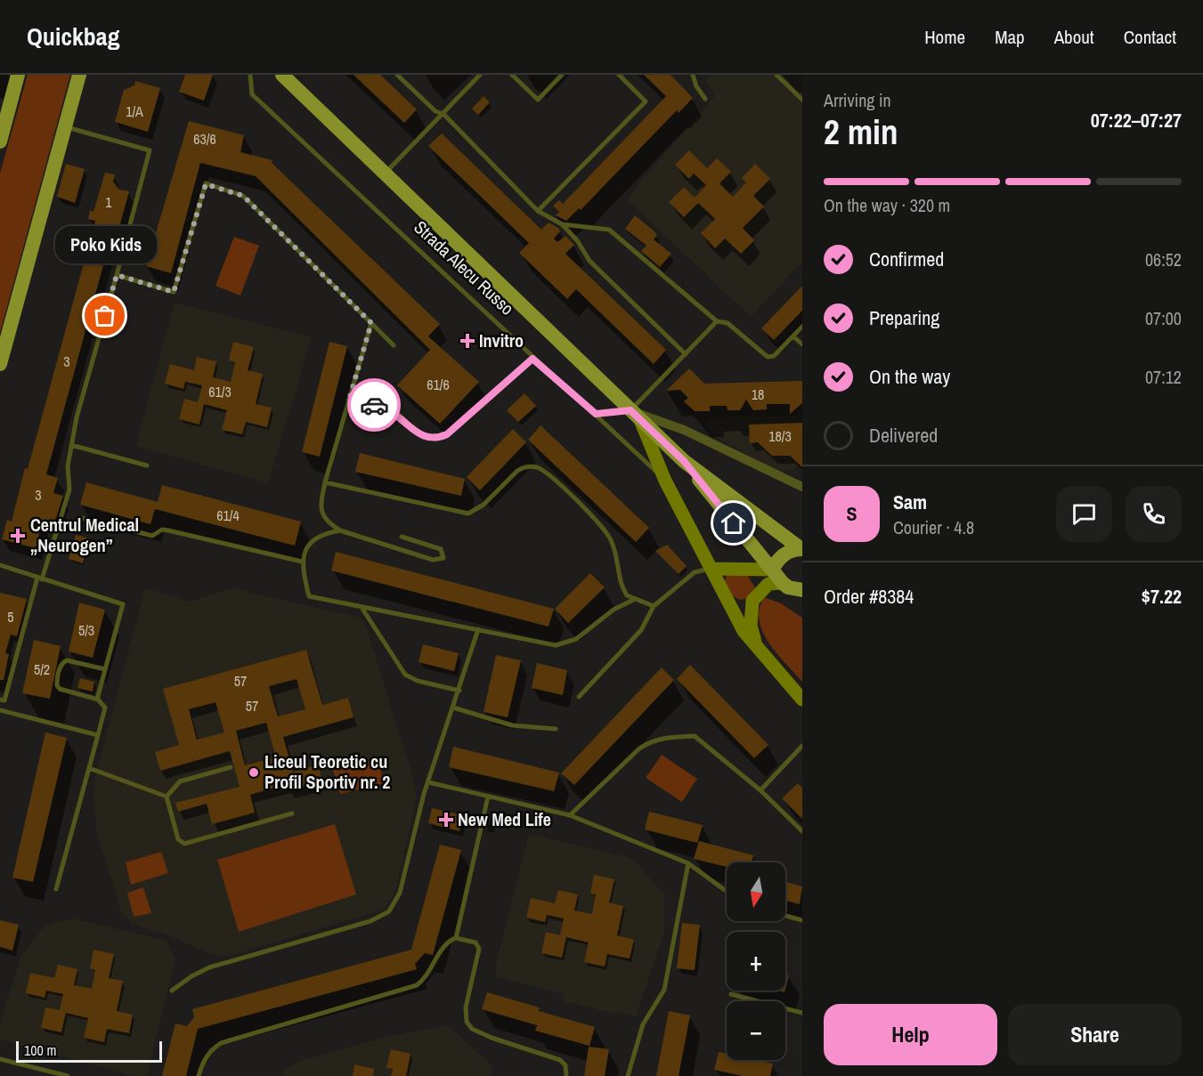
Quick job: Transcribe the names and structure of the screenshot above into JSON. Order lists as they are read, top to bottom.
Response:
{
  "streets": {
    "main road": ["Strada Alecu Russo"]
  },
  "places": {
    "other": ["Poko Kids", "Liceul Teoretic cu Profil Sportiv nr. 2"],
    "health": ["Invitro", "Centrul Medical „Neurogen”", "New Med Life"]
  },
  "house_numbers": [
    "1/A",
    "63/6",
    "1",
    "3",
    "61/6",
    "61/3",
    "18",
    "18/3",
    "3",
    "61/4",
    "5",
    "5/3",
    "5/2",
    "57",
    "57"
  ],
  "scale_bar": "100 m",
  "north": "bottom",
  "page": {
    "header": "Quickbag",
    "nav": [
      "Home",
      "Map",
      "About",
      "Contact"
    ],
    "heading": ["2 min", "Arriving in", "07:22–07:27"],
    "panel": [
      "Sam",
      "Courier · 4.8",
      "Order #8384",
      "$7.22"
    ],
    "bar": "On the way · 320 m",
    "bubble": "Poko Kids",
    "list": [
      ["Confirmed", "06:52"],
      ["Preparing", "07:00"],
      ["On the way", "07:12"],
      "Delivered"
    ],
    "round": "S",
    "map_buttons": ["+", "−"],
    "buttons": ["Help", "Share"],
    "scale": "100 m"
  }
}
